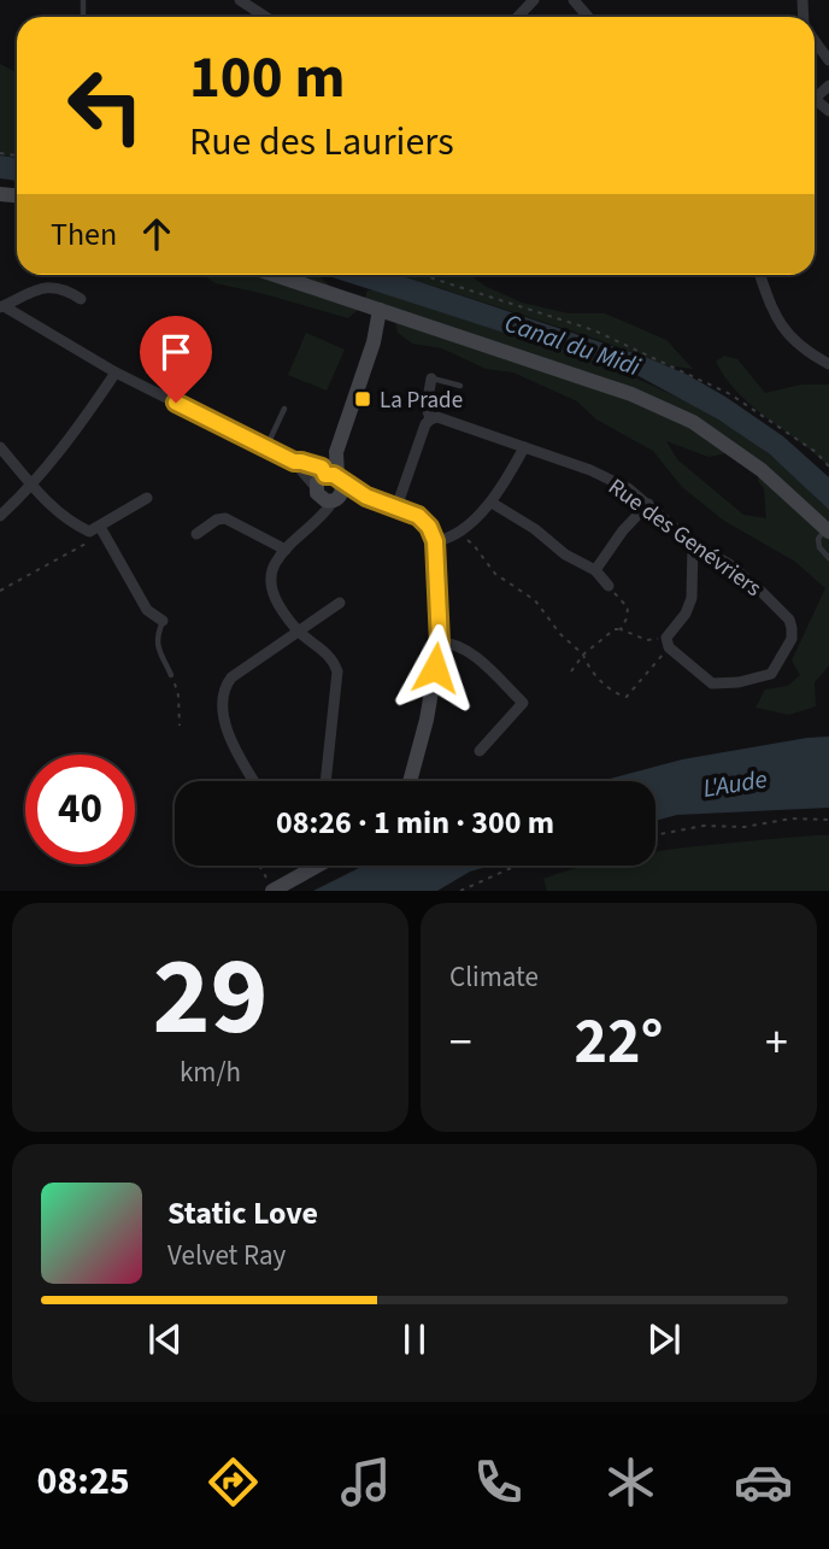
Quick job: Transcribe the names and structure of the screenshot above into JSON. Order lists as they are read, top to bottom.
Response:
{
  "streets": {
    "street": ["Rue des Genévriers"]
  },
  "water": ["Canal du Midi", "L'Aude"],
  "places": {
    "transit": ["La Prade"]
  },
  "page": {
    "turn": ["100 m", "Rue des Lauriers"],
    "then": "Then",
    "limit": "40",
    "trip": "08:26 · 1 min · 300 m",
    "tile": [
      ["29", "km/h"],
      "Climate"
    ],
    "heat": ["−", "22°", "+"],
    "song": ["Static Love", "Velvet Ray"],
    "tabs": "08:25"
  }
}
